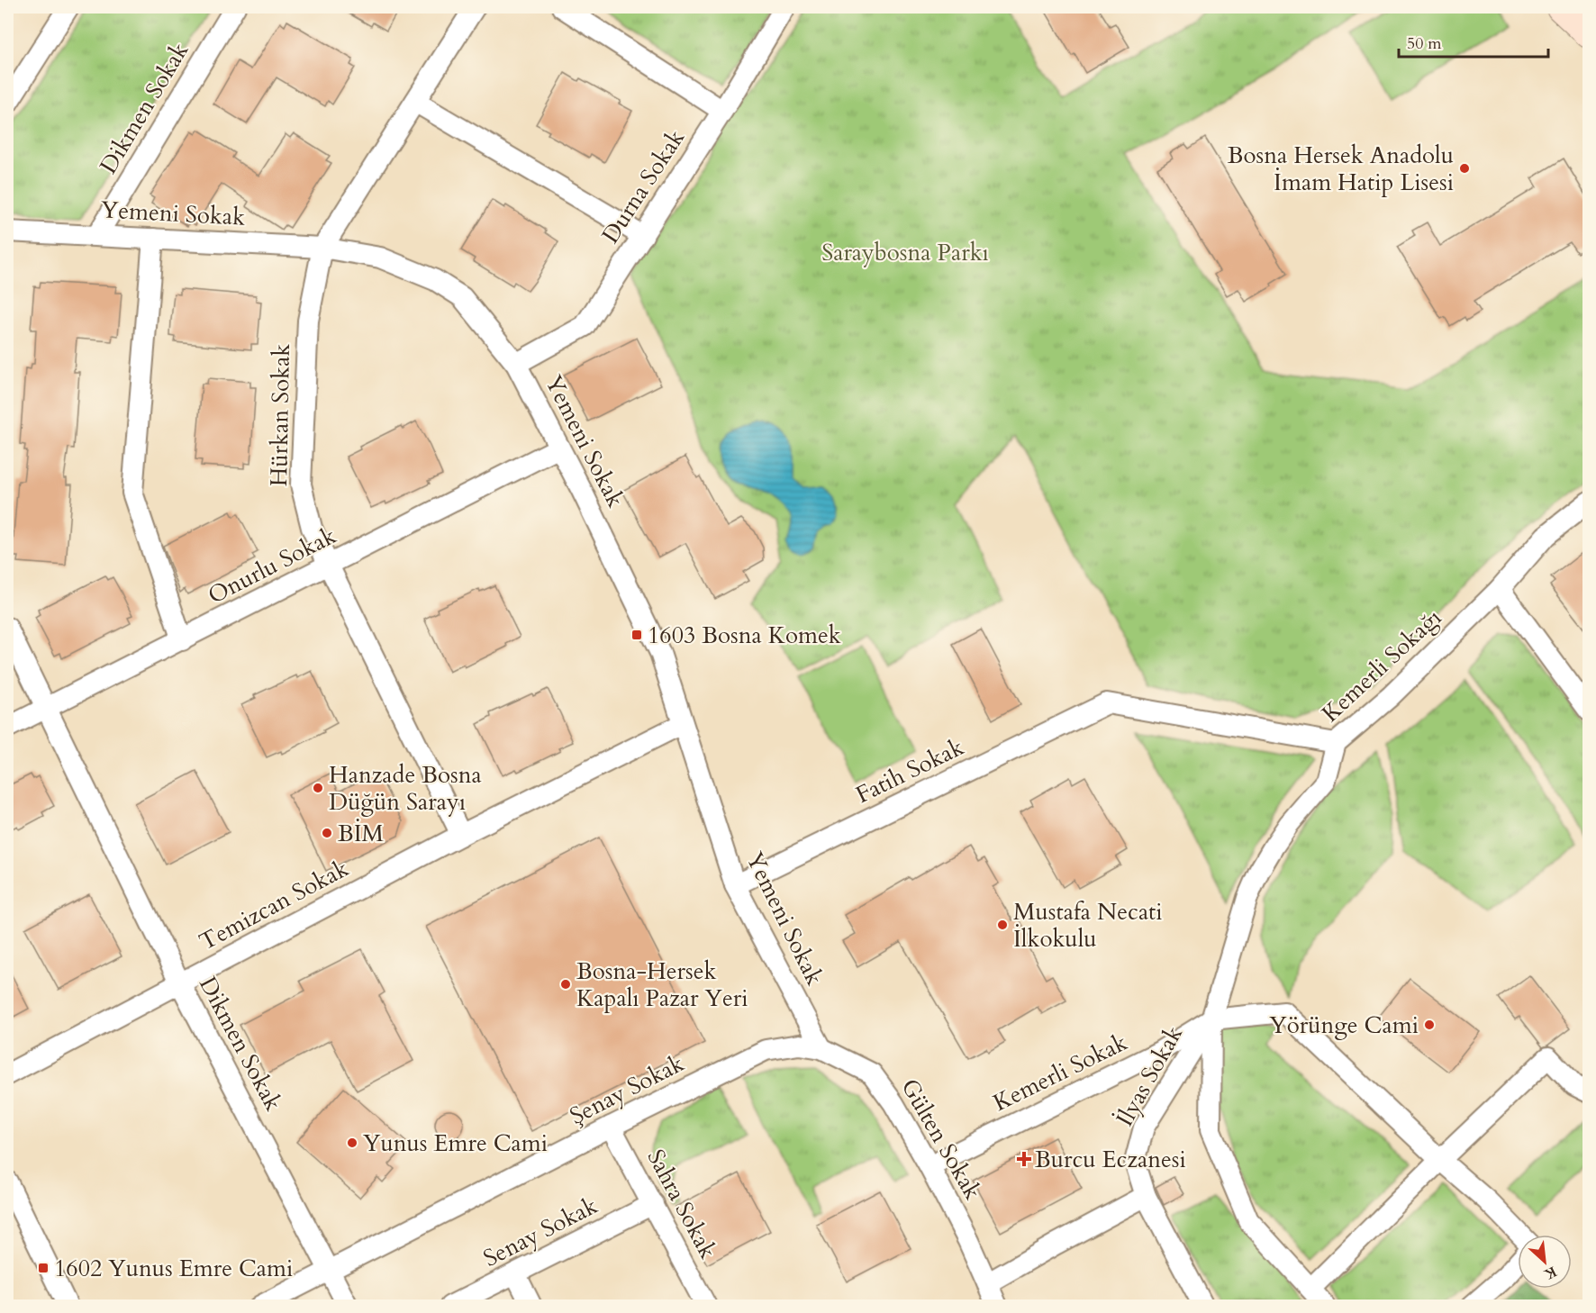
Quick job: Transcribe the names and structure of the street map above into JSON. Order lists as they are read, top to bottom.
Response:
{
  "streets": {
    "street": [
      "Dikmen Sokak",
      "Durna Sokak",
      "Yemeni Sokak",
      "Hürkan Sokak",
      "Onurlu Sokak",
      "Kemerli Sokağı",
      "Fatih Sokak",
      "Temizcan Sokak",
      "Kemerli Sokak",
      "İlyas Sokak",
      "Şenay Sokak",
      "Gülten Sokak",
      "Sahra Sokak",
      "Senay Sokak"
    ]
  },
  "crossings": [
    ["Dikmen Sokak", "Yemeni Sokak"],
    ["Dikmen Sokak", "Onurlu Sokak"],
    ["Dikmen Sokak", "Temizcan Sokak"],
    ["Dikmen Sokak", "Şenay Sokak"],
    ["Durna Sokak", "Yemeni Sokak"],
    ["Yemeni Sokak", "Hürkan Sokak"],
    ["Yemeni Sokak", "Onurlu Sokak"],
    ["Yemeni Sokak", "Fatih Sokak"],
    ["Yemeni Sokak", "Temizcan Sokak"],
    ["Yemeni Sokak", "Şenay Sokak"],
    ["Yemeni Sokak", "Gülten Sokak"],
    ["Hürkan Sokak", "Onurlu Sokak"],
    ["Hürkan Sokak", "Temizcan Sokak"],
    ["Kemerli Sokağı", "Fatih Sokak"],
    ["Kemerli Sokağı", "Kemerli Sokak"],
    ["Kemerli Sokağı", "İlyas Sokak"],
    ["Kemerli Sokak", "İlyas Sokak"],
    ["Kemerli Sokak", "Gülten Sokak"],
    ["Şenay Sokak", "Gülten Sokak"],
    ["Şenay Sokak", "Sahra Sokak"],
    ["Sahra Sokak", "Senay Sokak"]
  ],
  "parks": ["Saraybosna Parkı"],
  "places": {
    "other": [
      "Bosna Hersek Anadolu İmam Hatip Lisesi",
      "Hanzade Bosna Düğün Sarayı",
      "BİM",
      "Mustafa Necati İlkokulu",
      "Bosna-Hersek Kapalı Pazar Yeri",
      "Yörünge Cami",
      "Yunus Emre Cami"
    ],
    "transit": ["1603 Bosna Komek", "1602 Yunus Emre Cami"],
    "health": ["Burcu Eczanesi"]
  },
  "scale_bar": "50 m",
  "north": "bottom right"
}
